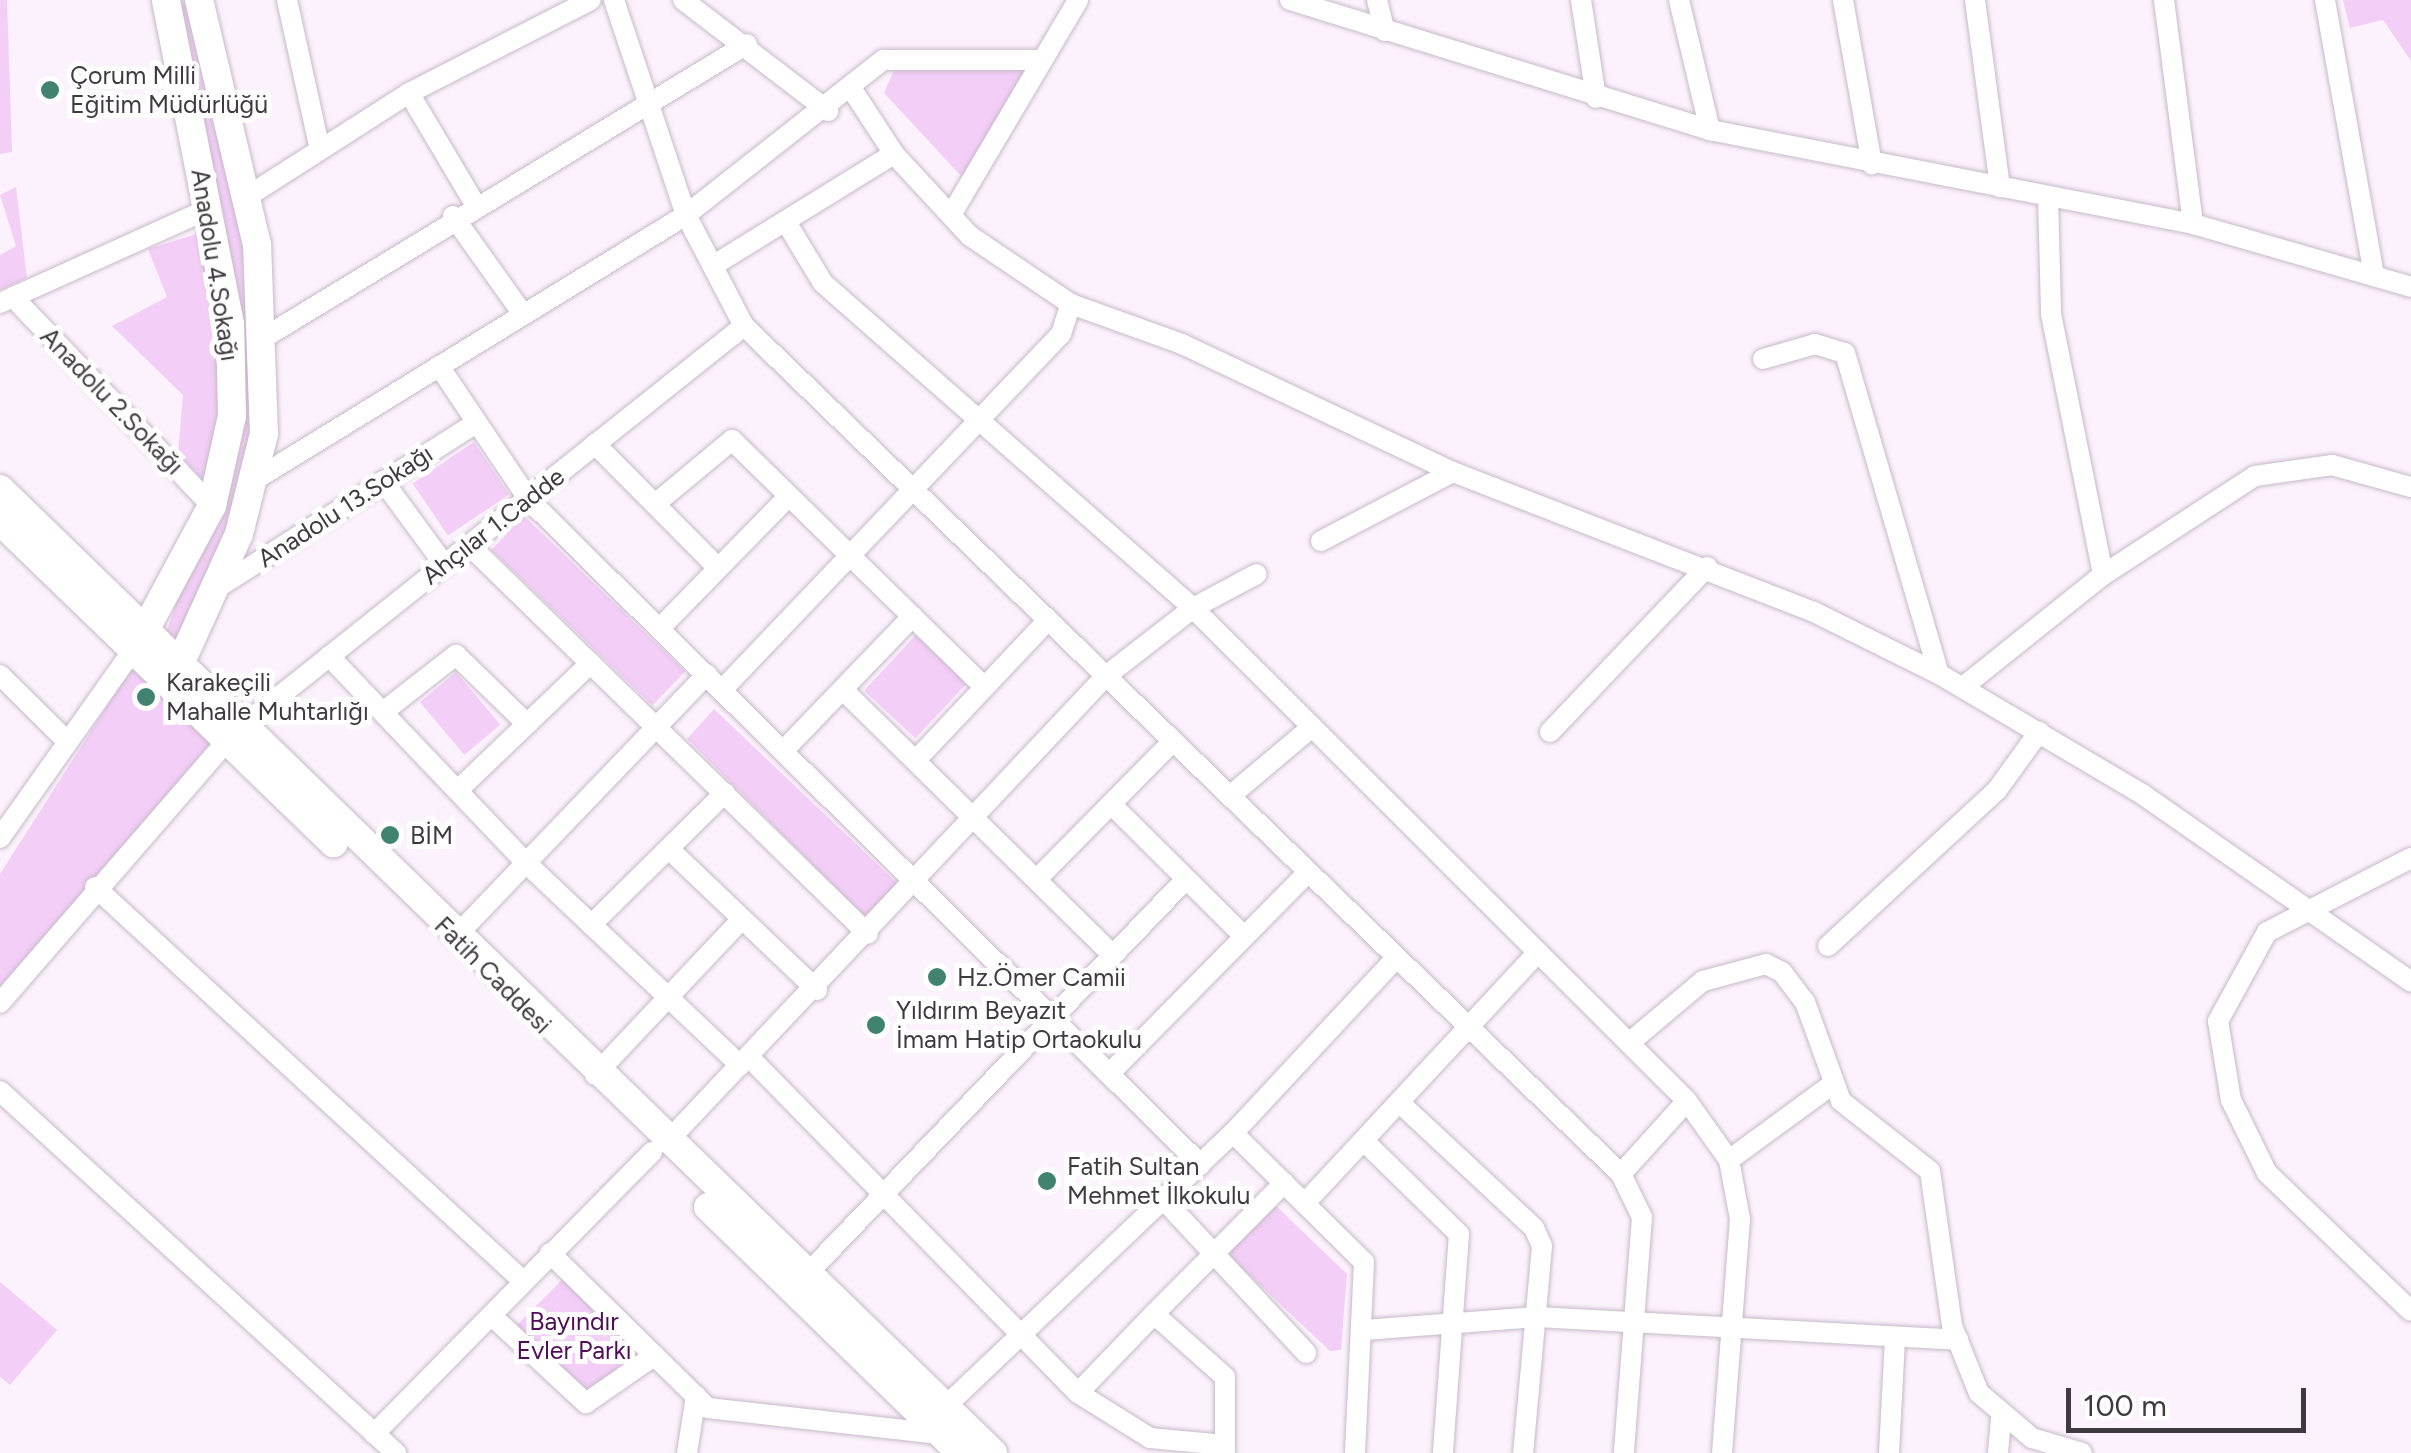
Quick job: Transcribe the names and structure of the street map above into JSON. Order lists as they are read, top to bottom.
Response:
{
  "streets": {
    "main road": ["Anadolu 4.Sokağı", "Fatih Caddesi"],
    "street": ["Anadolu 2.Sokağı", "Anadolu 13.Sokağı", "Ahçılar 1.Cadde"]
  },
  "crossings": [
    ["Anadolu 4.Sokağı", "Anadolu 2.Sokağı"],
    ["Anadolu 4.Sokağı", "Anadolu 13.Sokağı"],
    ["Anadolu 4.Sokağı", "Fatih Caddesi"],
    ["Ahçılar 1.Cadde", "Fatih Caddesi"]
  ],
  "parks": ["Bayındır Evler Parkı"],
  "places": [
    "Çorum Milli Eğitim Müdürlüğü",
    "Karakeçili Mahalle Muhtarlığı",
    "BİM",
    "Hz.Ömer Camii",
    "Yıldırım Beyazıt İmam Hatip Ortaokulu",
    "Fatih Sultan Mehmet İlkokulu"
  ],
  "scale_bar": "100 m"
}
